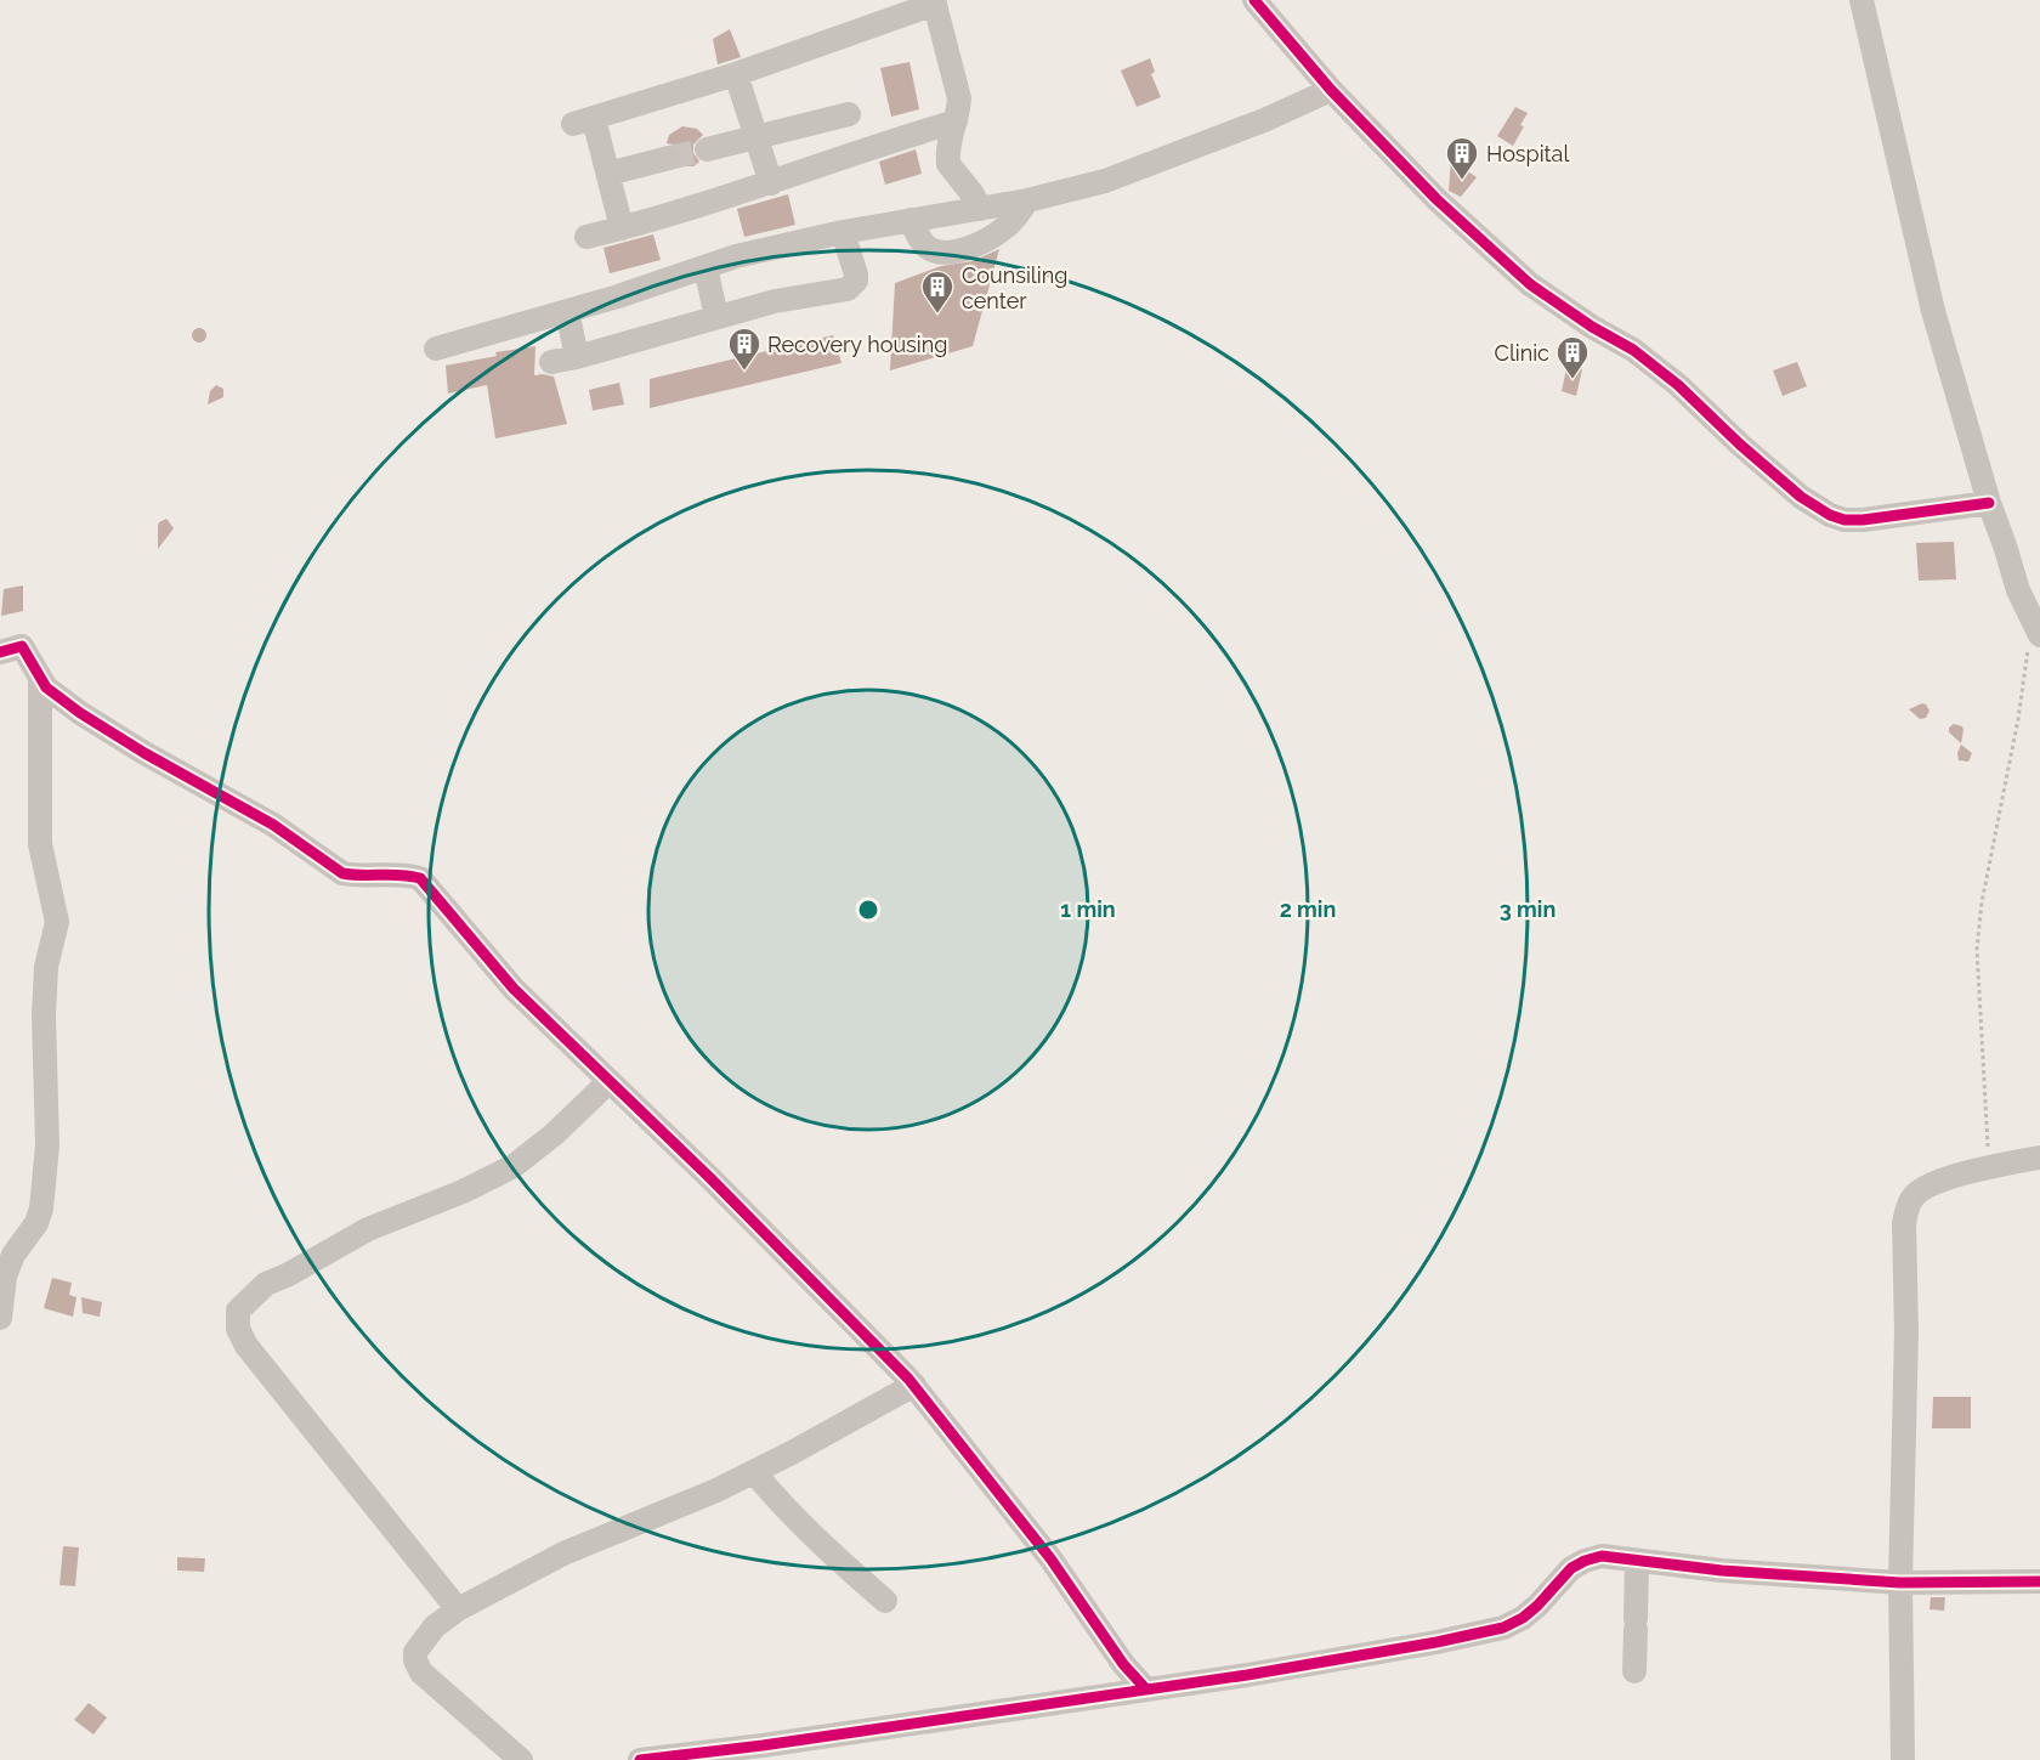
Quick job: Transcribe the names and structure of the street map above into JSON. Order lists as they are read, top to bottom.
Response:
{
  "places": {
    "building": [
      "Hospital",
      "Counsiling center",
      "Recovery housing",
      "Clinic"
    ]
  },
  "rings": ["1 min", "2 min", "3 min"]
}
